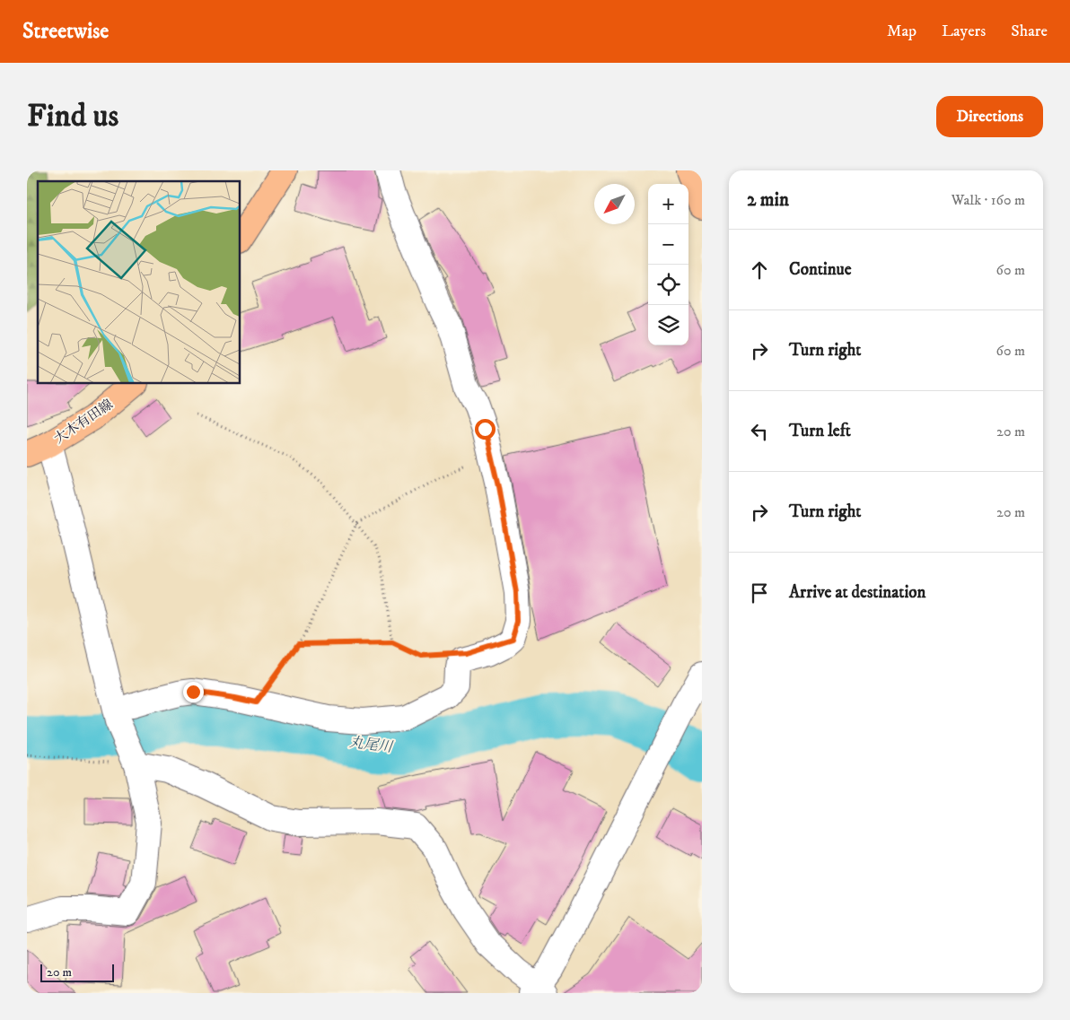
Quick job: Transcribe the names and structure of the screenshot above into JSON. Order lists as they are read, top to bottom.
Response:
{
  "streets": {
    "main road": ["大木有田線"]
  },
  "water": ["丸尾川"],
  "scale_bar": "20 m",
  "north": "bottom left",
  "page": {
    "header": "Streetwise",
    "nav": ["Map", "Layers", "Share"],
    "buttons": "Directions",
    "title": "Find us",
    "heading": ["2 min", "Walk · 160 m"],
    "map_buttons": ["+", "−"],
    "list": [
      ["Continue", "60 m"],
      ["Turn right", "60 m"],
      ["Turn left", "20 m"],
      ["Turn right", "20 m"],
      "Arrive at destination"
    ],
    "scale": "20 m"
  }
}
